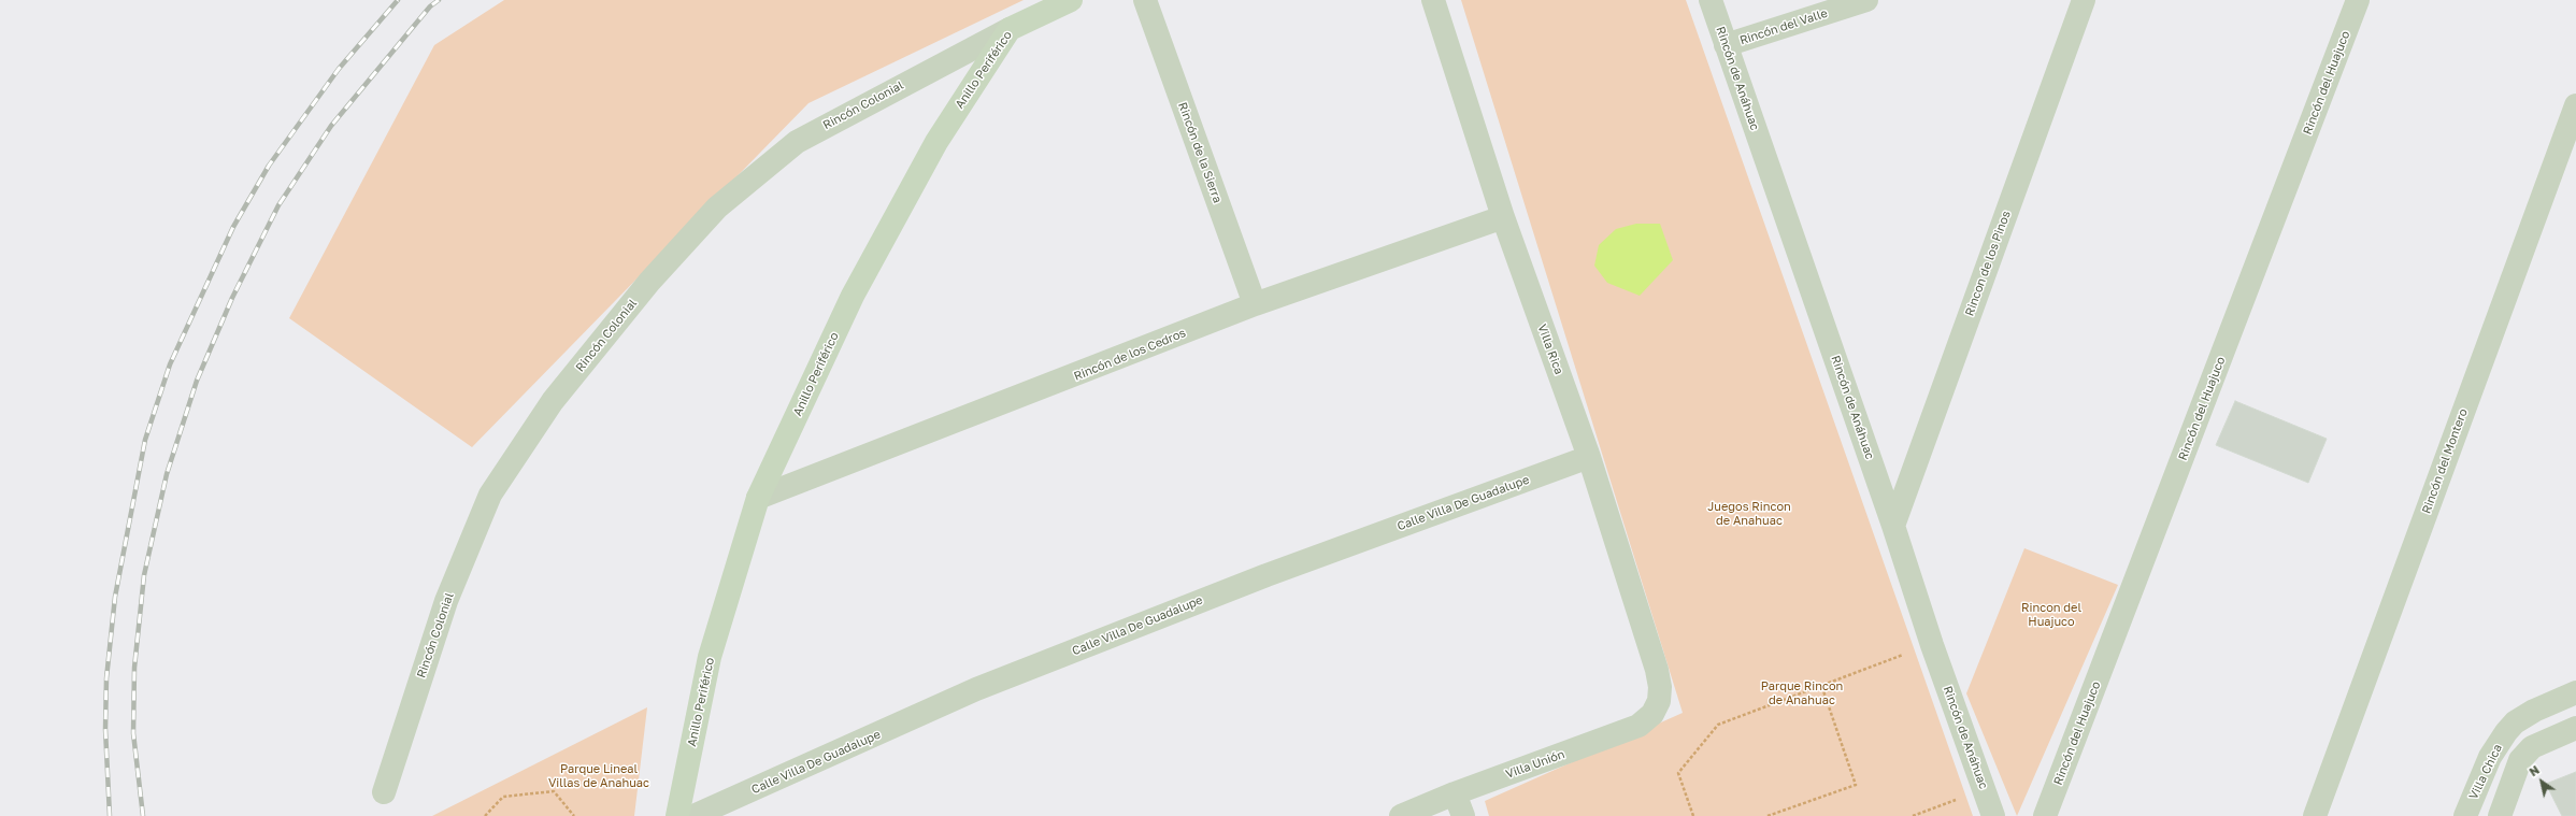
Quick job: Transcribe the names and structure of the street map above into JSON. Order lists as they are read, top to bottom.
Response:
{
  "streets": {
    "street": [
      "Rincón del Valle",
      "Anillo Periférico",
      "Rincón de Anáhuac",
      "Rincón del Huajuco",
      "Rincón Colonial",
      "Rincón de la Sierra",
      "Rincon de los Pinos",
      "Villa Rica",
      "Rincón de los Cedros",
      "Rincón del Montero",
      "Calle Villa De Guadalupe",
      "Villa Unión",
      "Villa Chica"
    ]
  },
  "crossings": [
    ["Rincón del Valle", "Rincón de Anáhuac"],
    ["Anillo Periférico", "Rincón Colonial"],
    ["Anillo Periférico", "Rincón de los Cedros"],
    ["Rincón de Anáhuac", "Rincon de los Pinos"],
    ["Rincón de la Sierra", "Rincón de los Cedros"],
    ["Villa Rica", "Rincón de los Cedros"],
    ["Villa Rica", "Calle Villa De Guadalupe"],
    ["Villa Rica", "Villa Unión"]
  ],
  "parks": [
    "Juegos Rincon de Anahuac",
    "Rincon del Huajuco",
    "Parque Rincon de Anahuac",
    "Parque Lineal Villas de Anahuac"
  ],
  "north": "top left"
}
